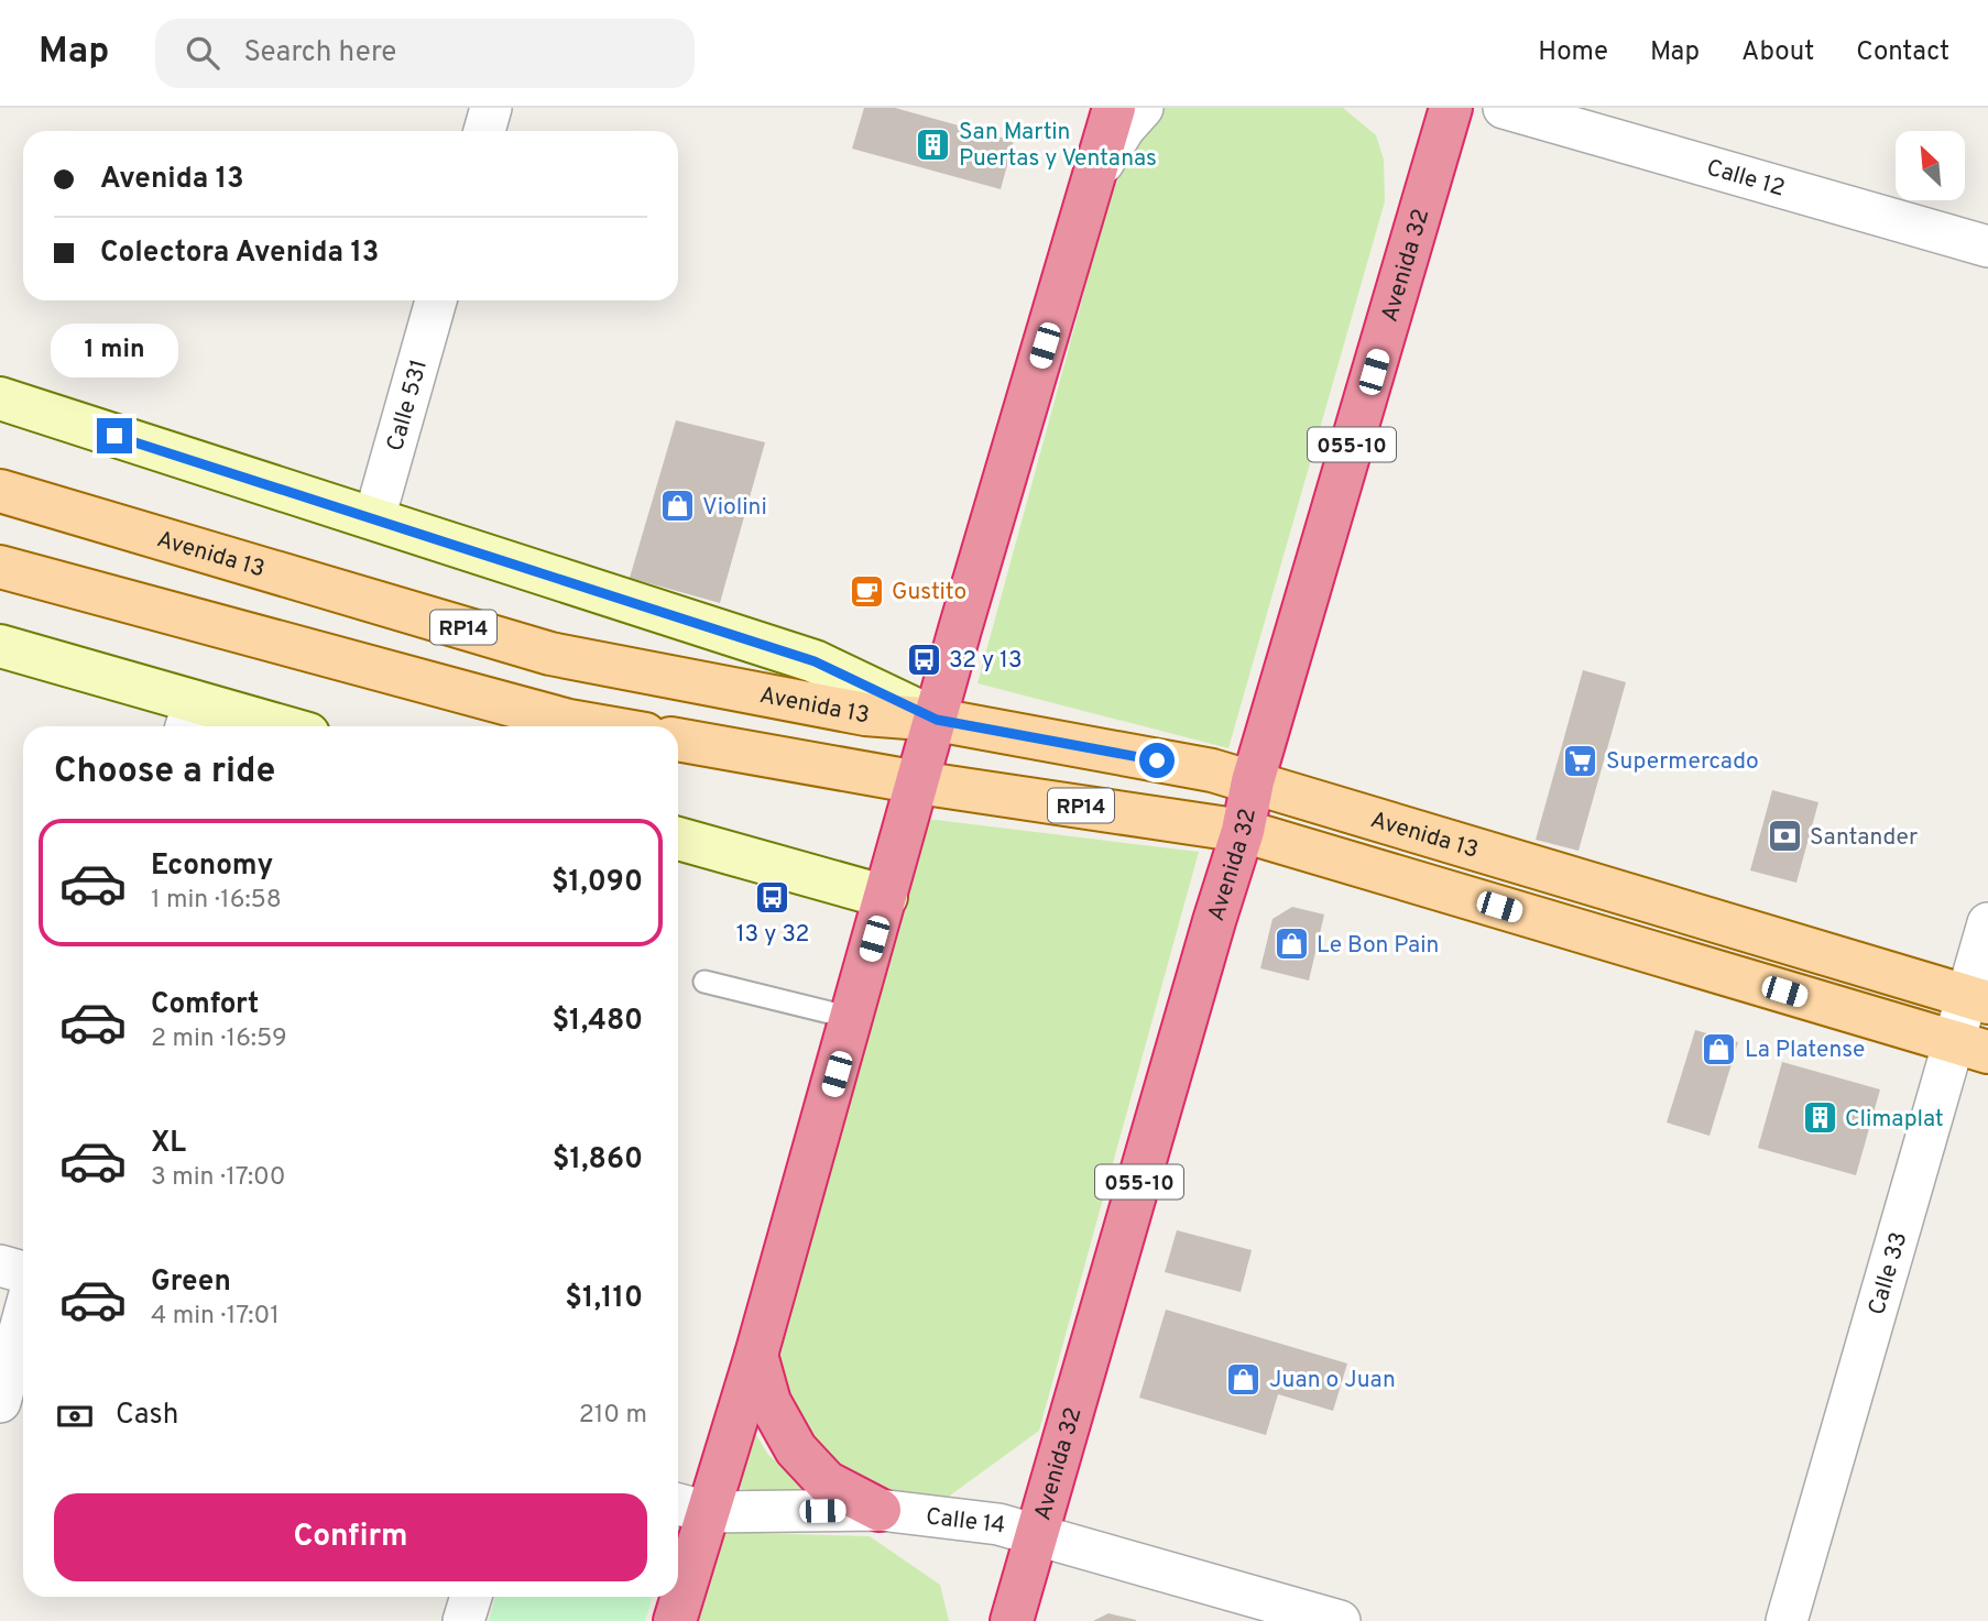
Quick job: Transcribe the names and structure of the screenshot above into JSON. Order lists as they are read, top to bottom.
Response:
{
  "streets": {
    "highway": ["Avenida 32", "055-10"],
    "main road": ["Avenida 13", "RP14"],
    "street": [
      "Calle 12",
      "Calle 531",
      "Calle 33",
      "Calle 14"
    ]
  },
  "crossings": [
    ["Avenida 32", "Avenida 13"],
    ["Avenida 32", "RP14"],
    ["Avenida 32", "Calle 14"],
    ["Avenida 13", "Calle 33"]
  ],
  "places": {
    "building": ["San Martin Puertas y Ventanas", "Climaplat"],
    "shop": [
      "Violini",
      "Le Bon Pain",
      "La Platense",
      "Juan o Juan"
    ],
    "cafe": ["Gustito"],
    "bus stop": ["32 y 13", "13 y 32"],
    "supermarket": ["Supermercado"],
    "bank": ["Santander"]
  },
  "north": "top left",
  "page": {
    "header": "Map",
    "search": "Search here",
    "nav": [
      "Home",
      "Map",
      "About",
      "Contact"
    ],
    "banner": ["Avenida 13", "Colectora Avenida 13"],
    "bubble": "1 min",
    "heading": "Choose a ride",
    "list": [
      {
        "name": "Economy",
        "note": "1 min · 16:58",
        "value": "$1,090"
      },
      {
        "name": "Comfort",
        "note": "2 min · 16:59",
        "value": "$1,480"
      },
      {
        "name": "XL",
        "note": "3 min · 17:00",
        "value": "$1,860"
      },
      {
        "name": "Green",
        "note": "4 min · 17:01",
        "value": "$1,110"
      }
    ],
    "pay": ["Cash", "210 m"],
    "buttons": "Confirm"
  }
}
